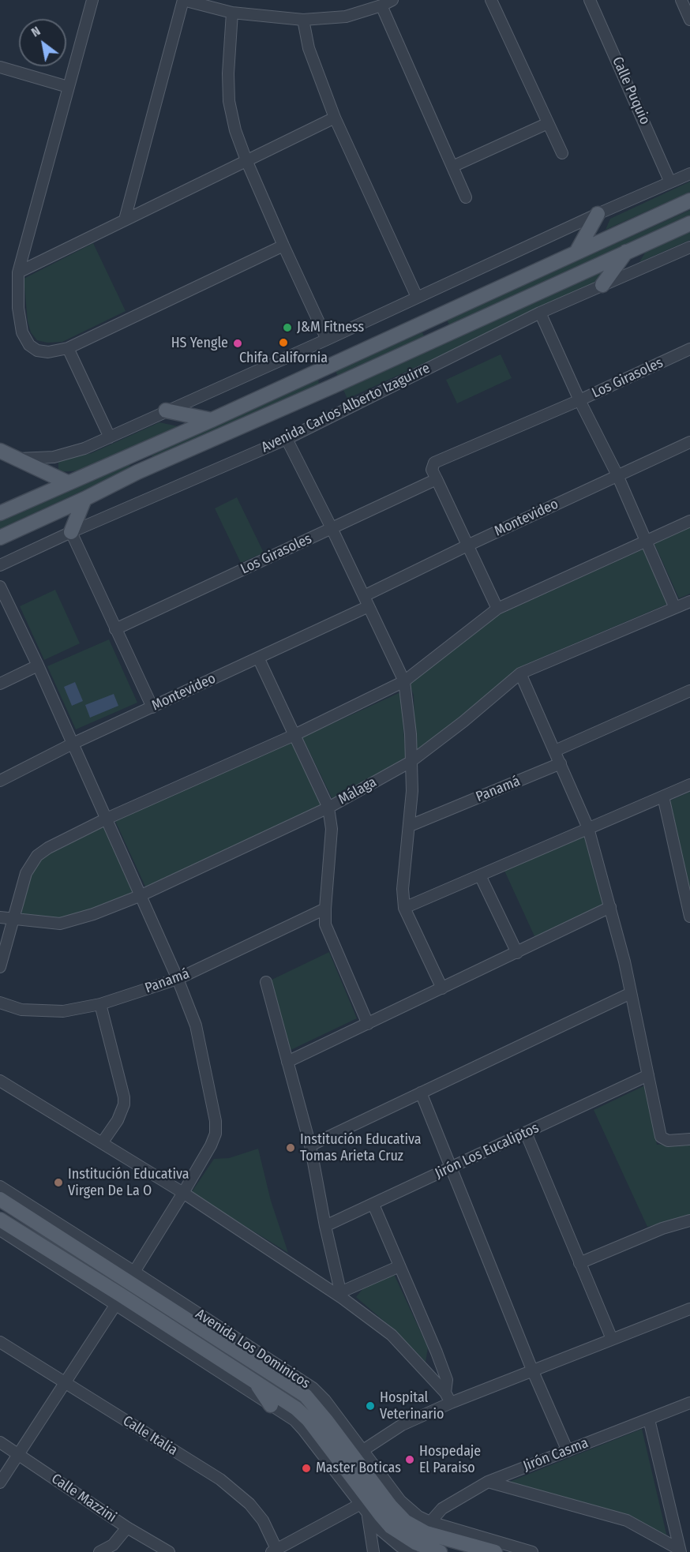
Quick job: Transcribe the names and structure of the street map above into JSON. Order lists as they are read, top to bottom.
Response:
{
  "streets": {
    "main road": ["Avenida Carlos Alberto Izaguirre", "Avenida Los Dominicos"],
    "street": [
      "Calle Puquio",
      "Los Girasoles",
      "Montevideo",
      "Panamá",
      "Málaga",
      "Jirón Los Eucaliptos",
      "Calle Italia",
      "Jirón Casma",
      "Calle Mazzini"
    ]
  },
  "crossings": [
    ["Avenida Los Dominicos", "Jirón Casma"]
  ],
  "places": [
    "J&M Fitness",
    "Chifa California",
    "HS Yengle",
    "Institución Educativa Tomas Arieta Cruz",
    "Institución Educativa Virgen De La O",
    "Hospital Veterinario",
    "Hospedaje El Paraiso",
    "Master Boticas"
  ],
  "north": "top left"
}
